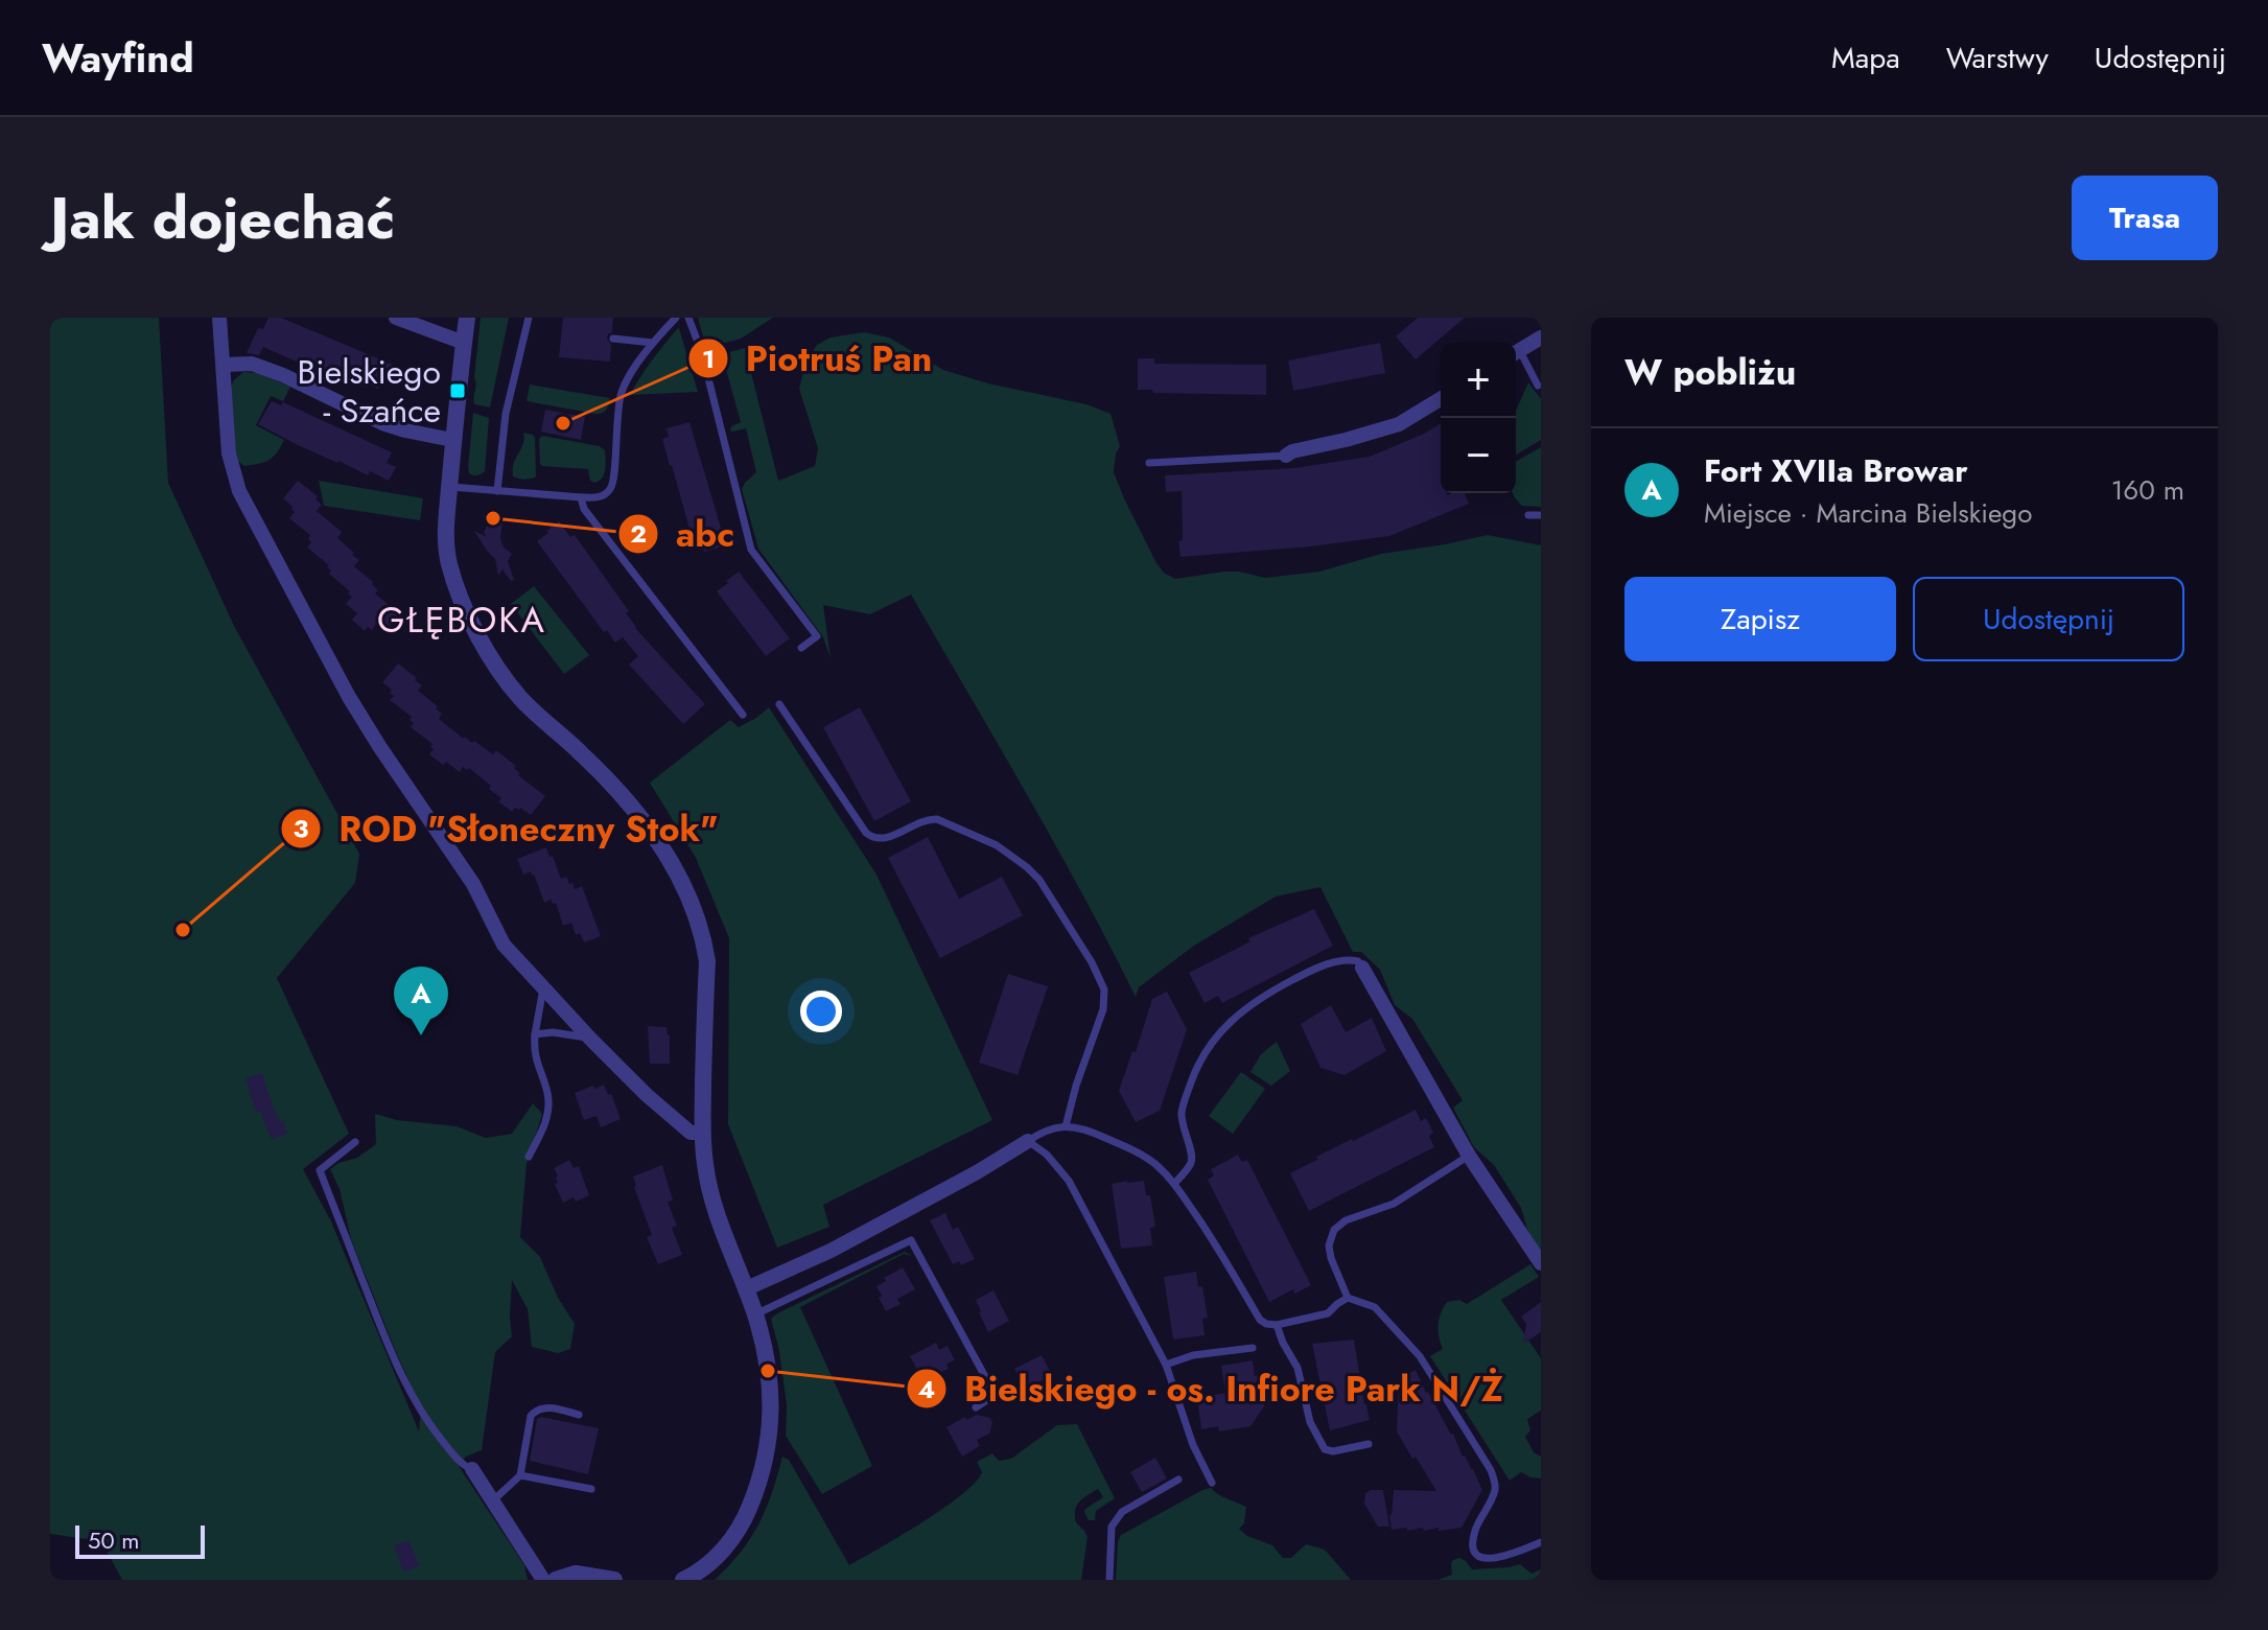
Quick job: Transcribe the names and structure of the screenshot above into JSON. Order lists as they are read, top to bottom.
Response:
{
  "districts": ["GŁĘBOKA"],
  "places": {
    "transit": ["Bielskiego - Szańce"],
    "other": [
      "Piotruś Pan",
      "abc",
      "ROD \"Słoneczny Stok\"",
      "Bielskiego - os. Infiore Park N/Ż"
    ]
  },
  "scale_bar": "50 m",
  "page": {
    "header": "Wayfind",
    "nav": ["Mapa", "Warstwy", "Udostępnij"],
    "title": "Jak dojechać",
    "buttons": [
      "Trasa",
      ["Zapisz", "Udostępnij"]
    ],
    "heading": "W pobliżu",
    "map_buttons": ["+", "−"],
    "list": [
      {
        "mark": "A",
        "name": "Fort XVIIa Browar",
        "note": "Miejsce · Marcina Bielskiego",
        "value": "160 m"
      }
    ],
    "pins": "A",
    "scale": "50 m"
  }
}
